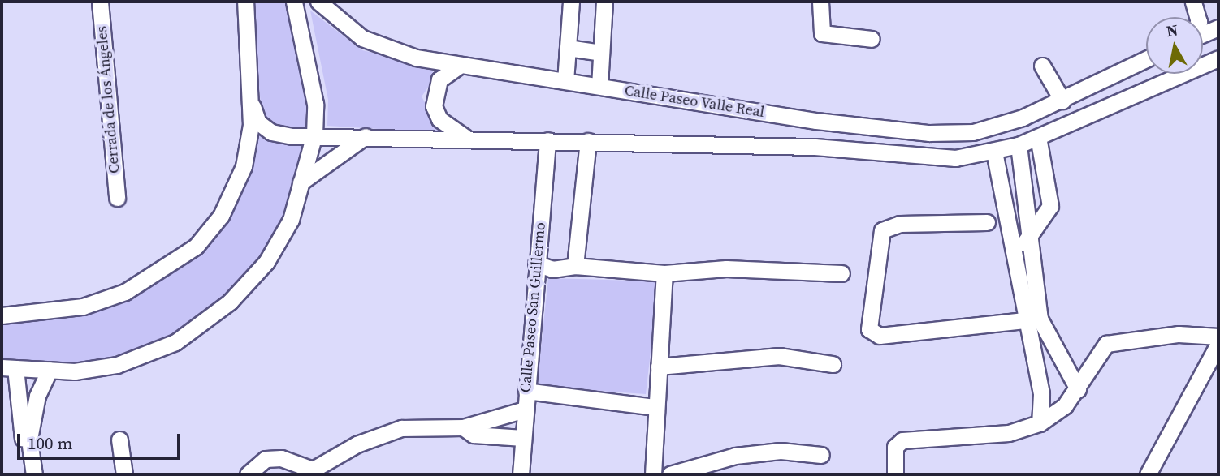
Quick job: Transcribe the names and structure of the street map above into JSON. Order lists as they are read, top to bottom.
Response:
{
  "streets": {
    "street": ["Cerrada de los Ángeles", "Calle Paseo Valle Real", "Calle Paseo San Guillermo"]
  },
  "scale_bar": "100 m",
  "north": "top"
}
